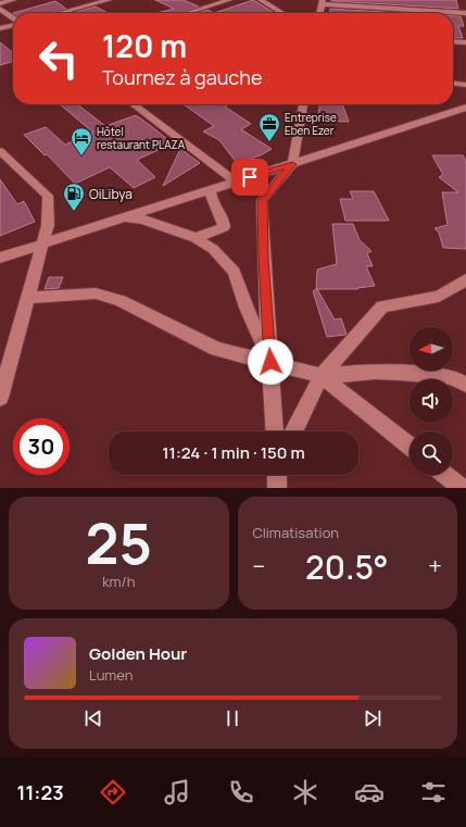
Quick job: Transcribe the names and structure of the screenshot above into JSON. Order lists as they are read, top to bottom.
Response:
{
  "places": {
    "office": ["Entreprise Eben Ezer"],
    "hotel": ["Hôtel restaurant PLAZA"],
    "fuel station": ["OiLibya"]
  },
  "north": "left",
  "page": {
    "turn": ["120 m", "Tournez à gauche"],
    "limit": "30",
    "trip": "11:24 · 1 min · 150 m",
    "tile": [
      ["25", "km/h"],
      "Climatisation"
    ],
    "heat": ["−", "20.5°", "+"],
    "song": ["Golden Hour", "Lumen"],
    "tabs": "11:23"
  }
}
